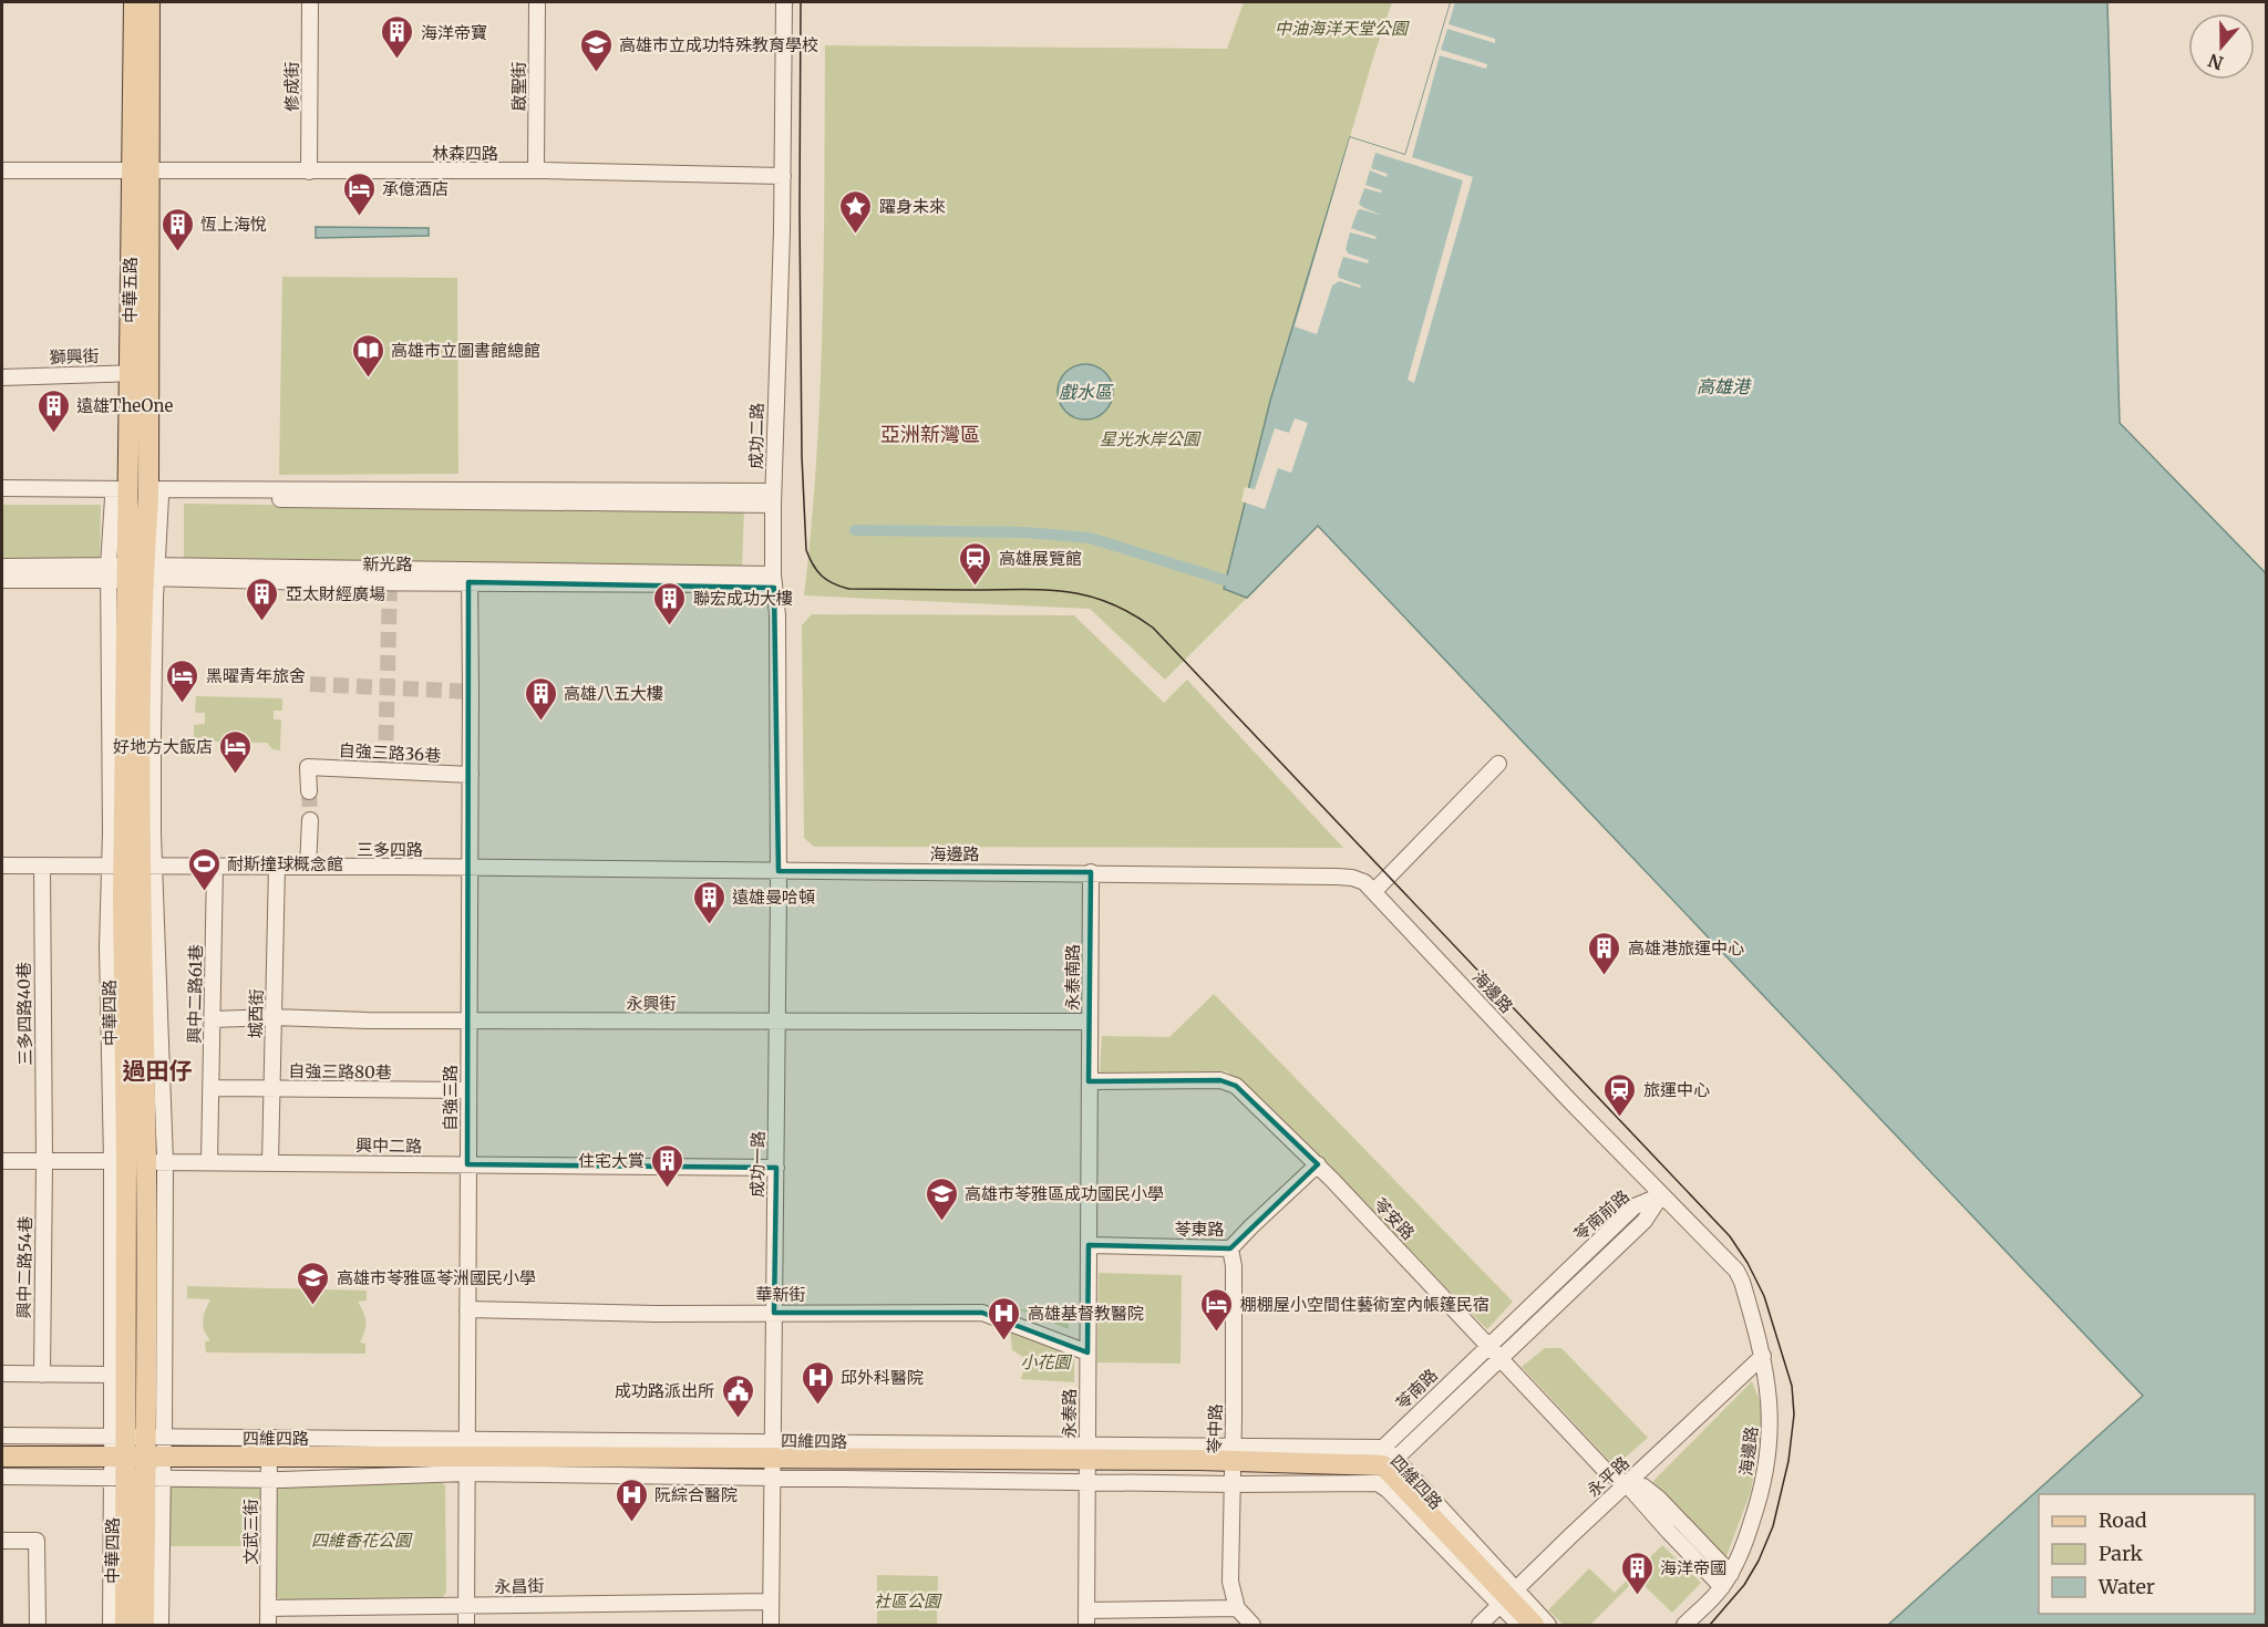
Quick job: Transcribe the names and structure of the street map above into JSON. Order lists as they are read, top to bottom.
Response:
{
  "streets": {
    "main road": ["中華五路", "中華四路", "四維四路"],
    "street": [
      "修成街",
      "啟聖街",
      "林森四路",
      "獅興街",
      "成功二路",
      "新光路",
      "自強三路36巷",
      "三多四路",
      "海邊路",
      "永泰南路",
      "興中二路61巷",
      "永興街",
      "三多四路40巷",
      "城西街",
      "自強三路80巷",
      "自強三路",
      "興中二路",
      "成功一路",
      "苓南前路",
      "苓安路",
      "苓東路",
      "興中二路54巷",
      "華新街",
      "苓南路",
      "永泰路",
      "苓中路",
      "永平路",
      "文武三街",
      "永昌街"
    ]
  },
  "crossings": [
    ["修成街", "林森四路"],
    ["啟聖街", "林森四路"],
    ["林森四路", "中華五路"],
    ["林森四路", "成功二路"],
    ["中華五路", "獅興街"],
    ["中華五路", "新光路"],
    ["中華五路", "中華四路"],
    ["成功二路", "新光路"],
    ["成功二路", "三多四路"],
    ["成功二路", "海邊路"],
    ["成功二路", "成功一路"],
    ["新光路", "中華四路"],
    ["新光路", "自強三路"],
    ["自強三路36巷", "自強三路"],
    ["三多四路", "海邊路"],
    ["三多四路", "興中二路61巷"],
    ["三多四路", "中華四路"],
    ["三多四路", "三多四路40巷"],
    ["三多四路", "城西街"],
    ["三多四路", "自強三路"],
    ["三多四路", "成功一路"],
    ["海邊路", "永泰南路"],
    ["海邊路", "成功一路"],
    ["海邊路", "苓南前路"],
    ["海邊路", "苓安路"],
    ["海邊路", "永平路"],
    ["永泰南路", "永興街"],
    ["永泰南路", "苓安路"],
    ["永泰南路", "永泰路"],
    ["興中二路61巷", "永興街"],
    ["興中二路61巷", "自強三路80巷"],
    ["興中二路61巷", "興中二路"],
    ["永興街", "城西街"],
    ["永興街", "自強三路"],
    ["永興街", "成功一路"],
    ["中華四路", "興中二路"],
    ["中華四路", "四維四路"],
    ["三多四路40巷", "興中二路"],
    ["三多四路40巷", "興中二路54巷"],
    ["城西街", "自強三路80巷"],
    ["城西街", "興中二路"],
    ["自強三路80巷", "自強三路"],
    ["自強三路", "興中二路"],
    ["自強三路", "華新街"],
    ["自強三路", "四維四路"],
    ["自強三路", "永昌街"],
    ["興中二路", "成功一路"],
    ["興中二路", "興中二路54巷"],
    ["成功一路", "華新街"],
    ["成功一路", "四維四路"],
    ["成功一路", "永昌街"],
    ["苓南前路", "苓安路"],
    ["苓南前路", "苓南路"],
    ["苓安路", "苓東路"],
    ["苓安路", "苓南路"],
    ["苓安路", "永泰路"],
    ["苓安路", "永平路"],
    ["苓東路", "永泰路"],
    ["苓東路", "苓中路"],
    ["華新街", "永泰路"],
    ["苓南路", "四維四路"],
    ["永泰路", "四維四路"],
    ["苓中路", "四維四路"],
    ["四維四路", "永平路"],
    ["四維四路", "文武三街"],
    ["文武三街", "永昌街"]
  ],
  "districts": ["亞洲新灣區", "過田仔"],
  "water": ["高雄港", "戲水區"],
  "parks": [
    "中油海洋天堂公園",
    "星光水岸公園",
    "小花園",
    "四維香花公園",
    "社區公園"
  ],
  "places": {
    "building": [
      "海洋帝寶",
      "恆上海悅",
      "遠雄TheOne",
      "亞太財經廣場",
      "聯宏成功大樓",
      "高雄八五大樓",
      "遠雄曼哈頓",
      "高雄港旅運中心",
      "住宅大賞",
      "海洋帝國"
    ],
    "school or university": ["高雄市立成功特殊教育學校", "高雄市苓雅區成功國民小學", "高雄市苓雅區苓洲國民小學"],
    "hotel": [
      "承億酒店",
      "黑曜青年旅舍",
      "好地方大飯店",
      "棚棚屋小空間住藝術室內帳篷民宿"
    ],
    "place": ["躍身未來"],
    "library": ["高雄市立圖書館總館"],
    "station": ["高雄展覽館", "旅運中心"],
    "sports": ["耐斯撞球概念館"],
    "hospital": ["高雄基督教醫院", "邱外科醫院", "阮綜合醫院"],
    "public building": ["成功路派出所"]
  },
  "legend": ["Road", "Park", "Water"],
  "north": "bottom"
}
